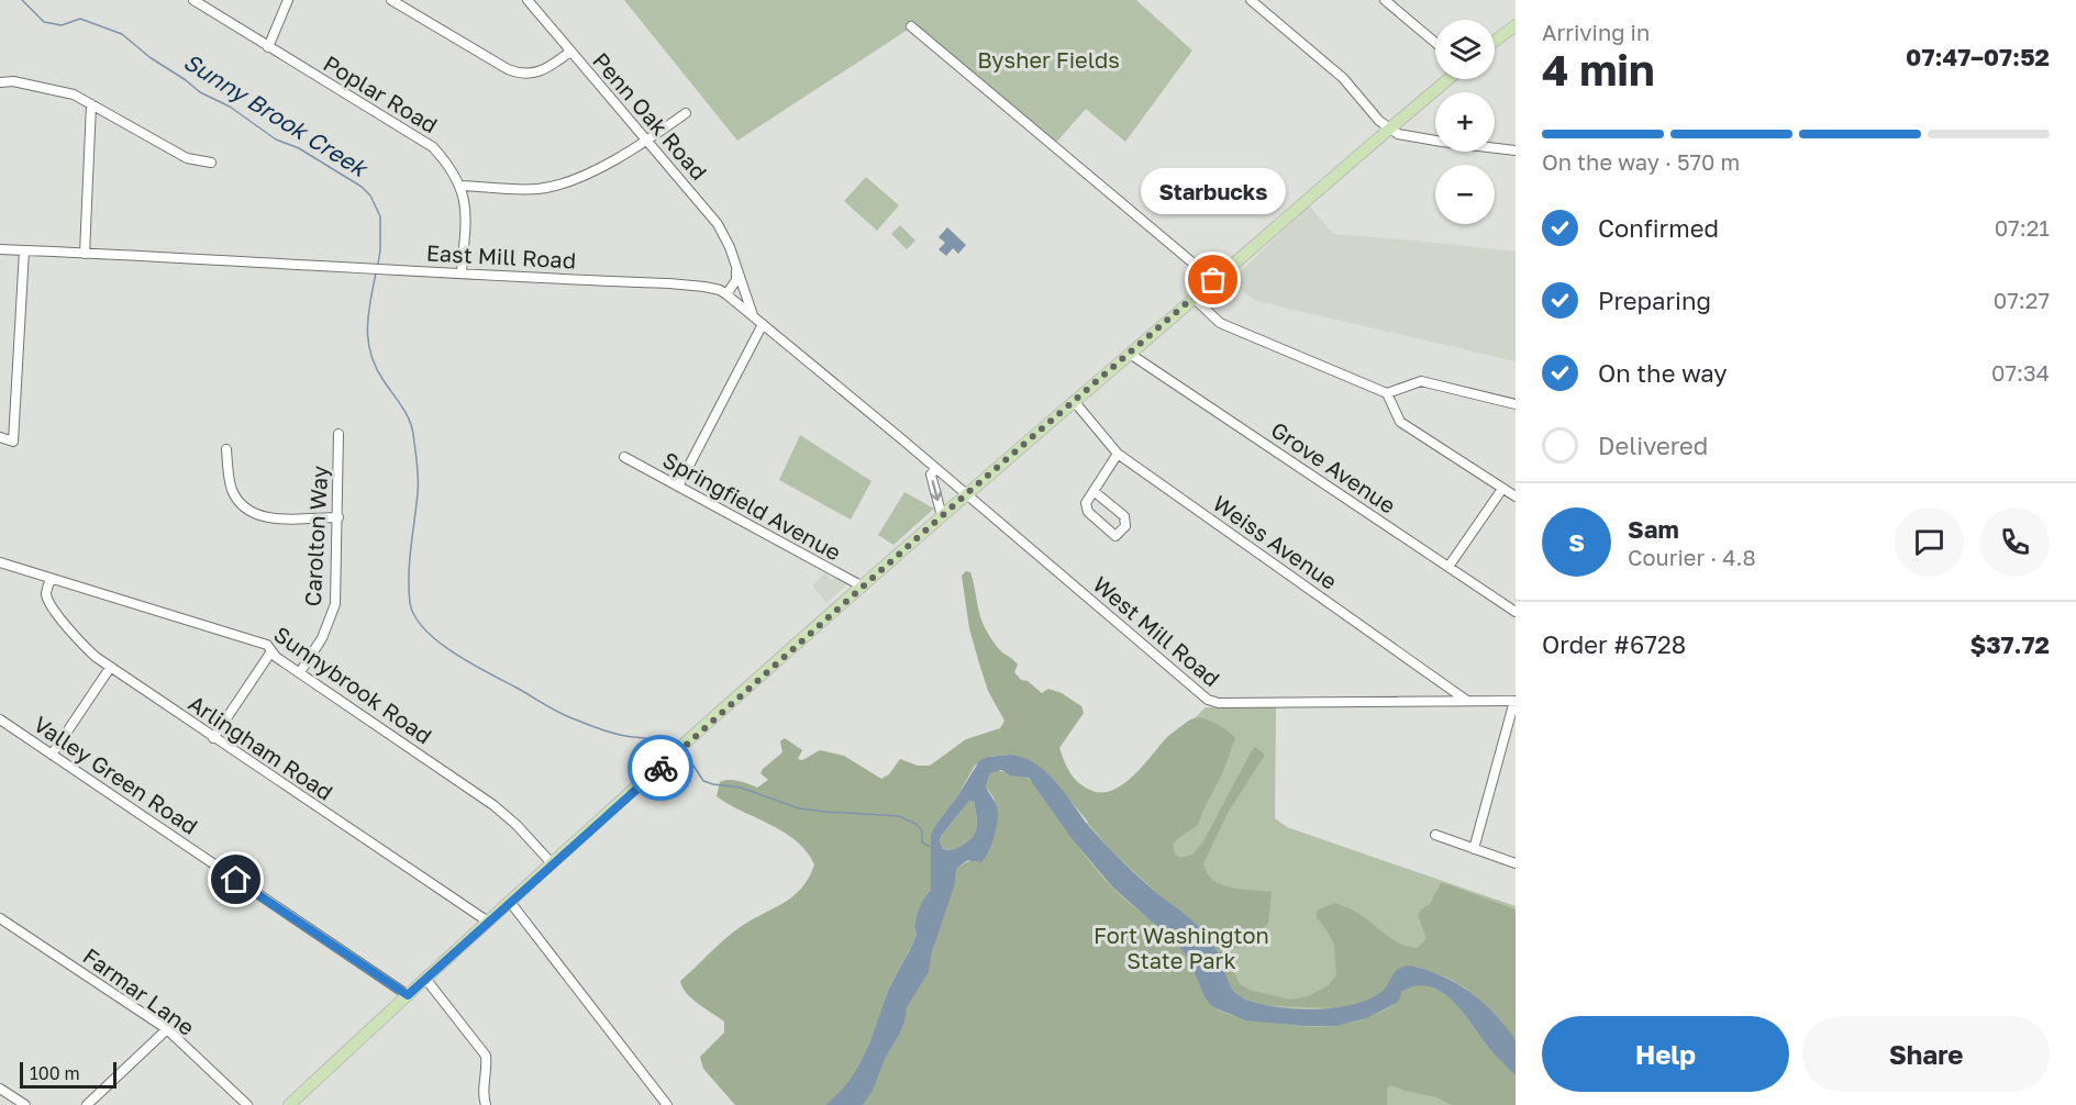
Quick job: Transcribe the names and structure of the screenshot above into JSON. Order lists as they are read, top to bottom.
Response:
{
  "streets": {
    "street": [
      "Poplar Road",
      "Penn Oak Road",
      "East Mill Road",
      "Grove Avenue",
      "Springfield Avenue",
      "Carolton Way",
      "Weiss Avenue",
      "West Mill Road",
      "Sunnybrook Road",
      "Arlingham Road",
      "Valley Green Road",
      "Farmar Lane"
    ]
  },
  "crossings": [
    ["Poplar Road", "East Mill Road"],
    ["Penn Oak Road", "East Mill Road"],
    ["East Mill Road", "West Mill Road"],
    ["Carolton Way", "Sunnybrook Road"],
    ["Weiss Avenue", "West Mill Road"],
    ["Sunnybrook Road", "Arlingham Road"]
  ],
  "water": ["Sunny Brook Creek"],
  "parks": ["Bysher Fields", "Fort Washington State Park"],
  "places": ["Starbucks"],
  "scale_bar": "100 m",
  "page": {
    "heading": ["4 min", "Arriving in", "07:47–07:52"],
    "panel": [
      "Sam",
      "Courier · 4.8",
      "Order #6728",
      "$37.72"
    ],
    "map_buttons": ["+", "−"],
    "bar": "On the way · 570 m",
    "bubble": "Starbucks",
    "list": [
      ["Confirmed", "07:21"],
      ["Preparing", "07:27"],
      ["On the way", "07:34"],
      "Delivered"
    ],
    "round": "S",
    "buttons": ["Help", "Share"],
    "scale": "100 m"
  }
}
